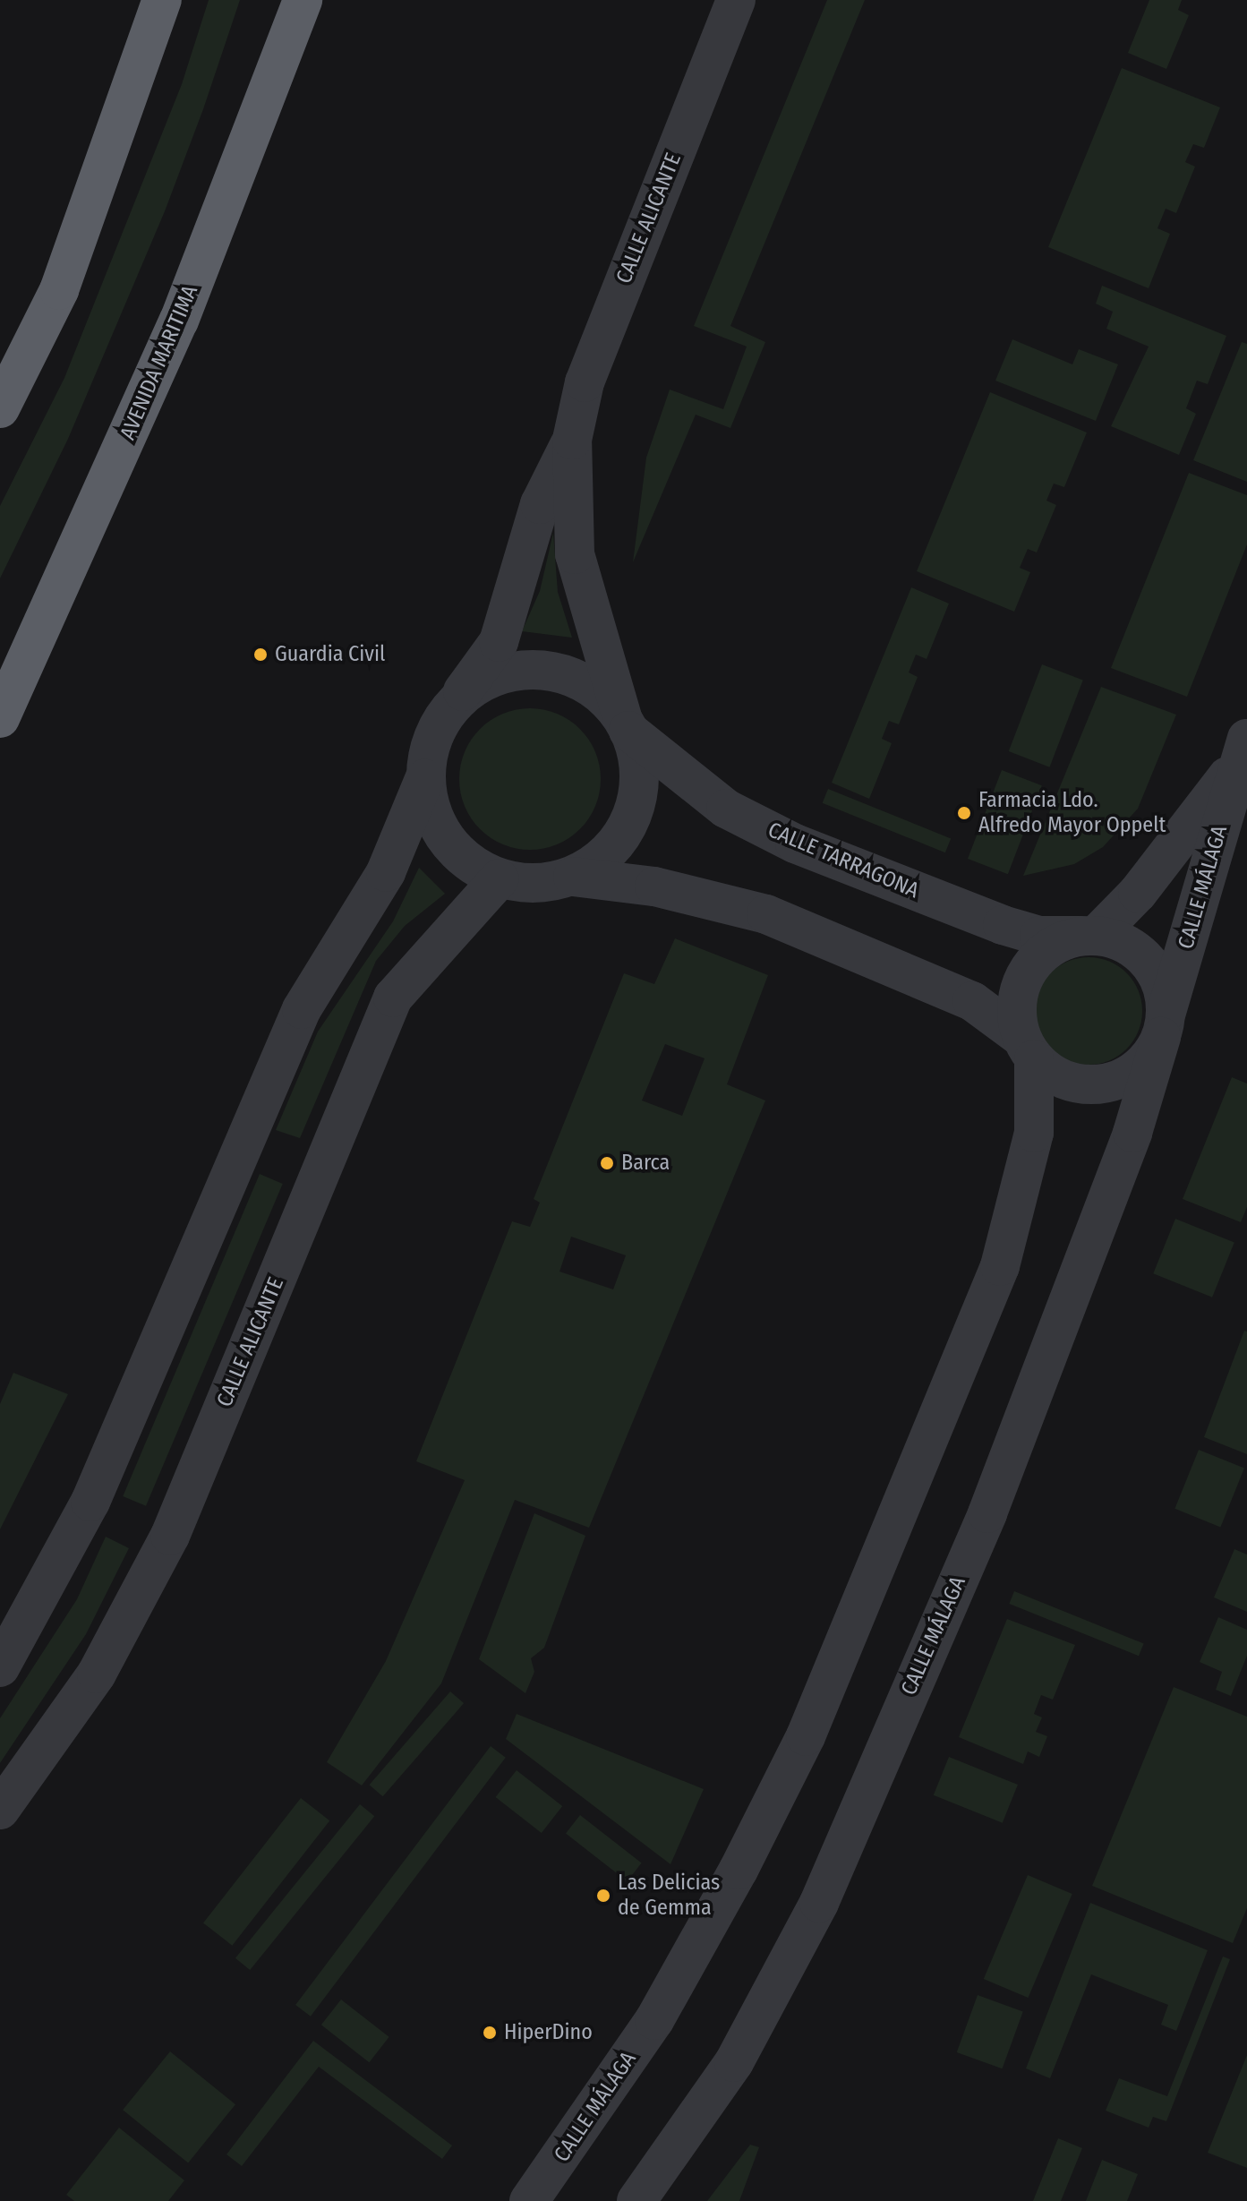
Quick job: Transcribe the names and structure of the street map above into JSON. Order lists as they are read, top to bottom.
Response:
{
  "streets": {
    "highway": ["AVENIDA MARITIMA"],
    "street": ["CALLE ALICANTE", "CALLE TARRAGONA", "CALLE MÁLAGA"]
  },
  "crossings": [
    ["CALLE ALICANTE", "CALLE TARRAGONA"],
    ["CALLE TARRAGONA", "CALLE MÁLAGA"]
  ],
  "places": [
    "Guardia Civil",
    "Farmacia Ldo. Alfredo Mayor Oppelt",
    "Barca",
    "Las Delicias de Gemma",
    "HiperDino"
  ]
}
